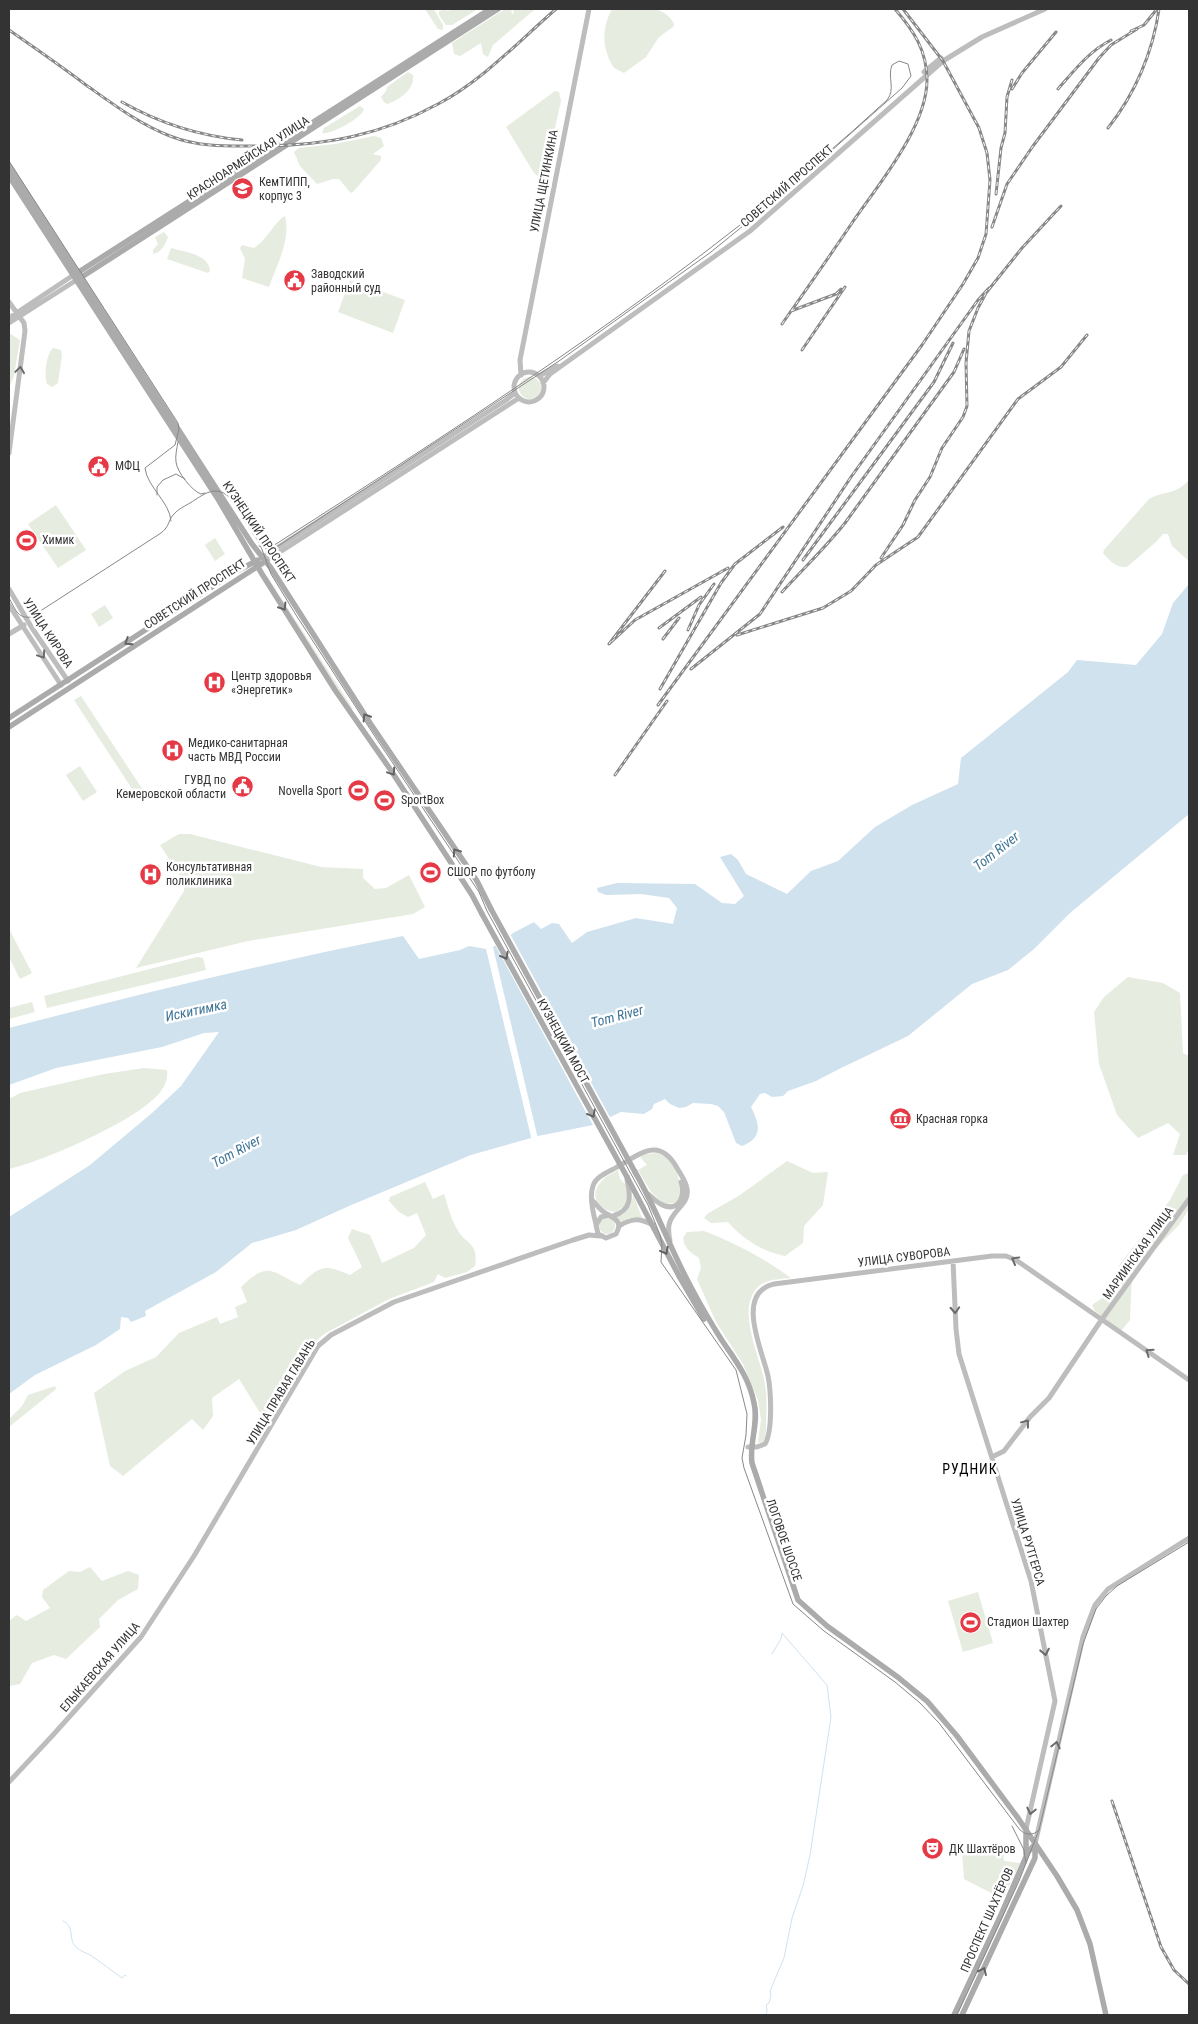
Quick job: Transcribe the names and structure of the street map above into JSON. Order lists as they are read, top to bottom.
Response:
{
  "streets": {
    "main road": [
      "КРАСНОАРМЕЙСКАЯ УЛИЦА",
      "УЛИЦА ЩЕТИНКИНА",
      "СОВЕТСКИЙ ПРОСПЕКТ",
      "КУЗНЕЦКИЙ ПРОСПЕКТ",
      "УЛИЦА КИРОВА",
      "КУЗНЕЦКИЙ МОСТ",
      "МАРИИНСКАЯ УЛИЦА",
      "УЛИЦА СУВОРОВА",
      "УЛИЦА ПРАВАЯ ГАВАНЬ",
      "ЛОГОВОЕ ШОССЕ",
      "УЛИЦА РУТГЕРСА",
      "ЕЛЫКАЕВСКАЯ УЛИЦА",
      "ПРОСПЕКТ ШАХТЁРОВ"
    ]
  },
  "crossings": [
    ["КРАСНОАРМЕЙСКАЯ УЛИЦА", "КУЗНЕЦКИЙ ПРОСПЕКТ"],
    ["УЛИЦА ЩЕТИНКИНА", "СОВЕТСКИЙ ПРОСПЕКТ"],
    ["СОВЕТСКИЙ ПРОСПЕКТ", "КУЗНЕЦКИЙ ПРОСПЕКТ"],
    ["СОВЕТСКИЙ ПРОСПЕКТ", "УЛИЦА КИРОВА"],
    ["КУЗНЕЦКИЙ ПРОСПЕКТ", "КУЗНЕЦКИЙ МОСТ"],
    ["КУЗНЕЦКИЙ МОСТ", "ЛОГОВОЕ ШОССЕ"],
    ["МАРИИНСКАЯ УЛИЦА", "УЛИЦА СУВОРОВА"],
    ["МАРИИНСКАЯ УЛИЦА", "УЛИЦА РУТГЕРСА"],
    ["УЛИЦА СУВОРОВА", "ЛОГОВОЕ ШОССЕ"],
    ["УЛИЦА СУВОРОВА", "УЛИЦА РУТГЕРСА"],
    ["УЛИЦА ПРАВАЯ ГАВАНЬ", "ЕЛЫКАЕВСКАЯ УЛИЦА"],
    ["ЛОГОВОЕ ШОССЕ", "УЛИЦА РУТГЕРСА"],
    ["ЛОГОВОЕ ШОССЕ", "ПРОСПЕКТ ШАХТЁРОВ"],
    ["УЛИЦА РУТГЕРСА", "ПРОСПЕКТ ШАХТЁРОВ"]
  ],
  "one_way": ["МАРИИНСКАЯ УЛИЦА", "УЛИЦА СУВОРОВА", "УЛИЦА РУТГЕРСА"],
  "districts": ["РУДНИК"],
  "water": ["Tom River", "Искитимка"],
  "places": {
    "school or university": ["КемТИПП, корпус 3"],
    "public building": ["Заводский районный суд", "МФЦ", "ГУВД по Кемеровской области"],
    "sports": [
      "Химик",
      "Novella Sport",
      "SportBox",
      "СШОР по футболу",
      "Стадион Шахтер"
    ],
    "hospital": ["Центр здоровья «Энергетик»", "Медико-санитарная часть МВД России", "Консультативная поликлиника"],
    "museum": ["Красная горка"],
    "theatre": ["ДК Шахтёров"]
  }
}
